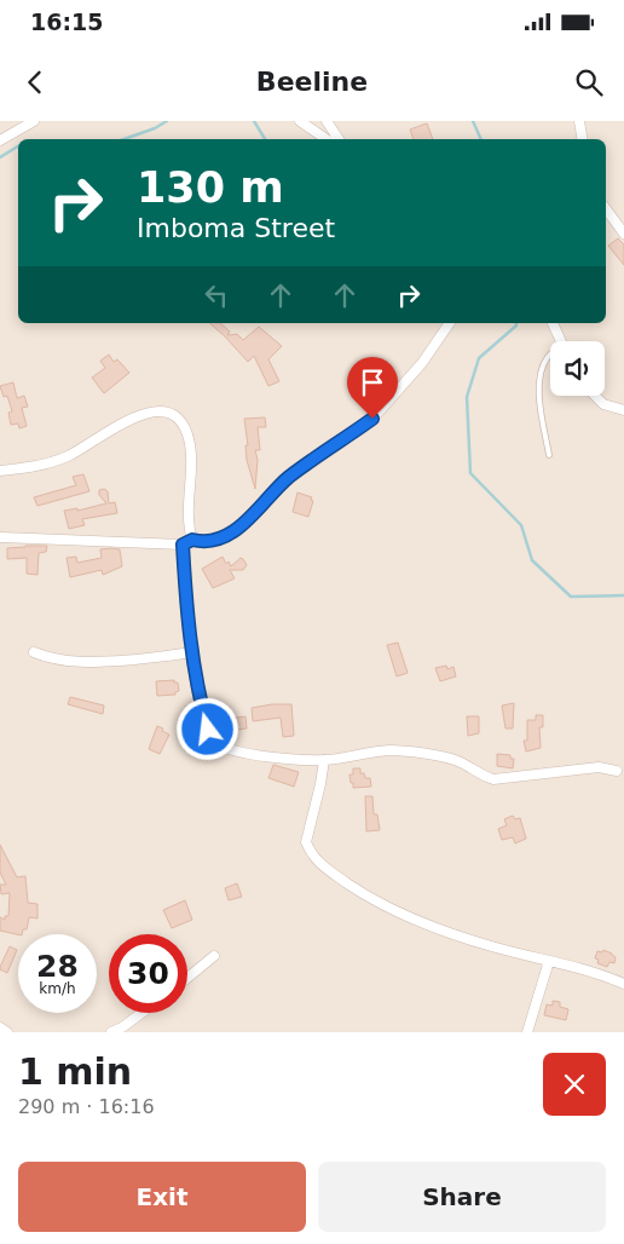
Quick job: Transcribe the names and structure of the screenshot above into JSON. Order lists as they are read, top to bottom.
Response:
{
  "page": {
    "status": "16:15",
    "header": "Beeline",
    "turn": ["130 m", "Imboma Street"],
    "speed": "28 km/h",
    "limit": "30",
    "heading": ["1 min", "290 m · 16:16"],
    "buttons": ["Exit", "Share"]
  }
}
